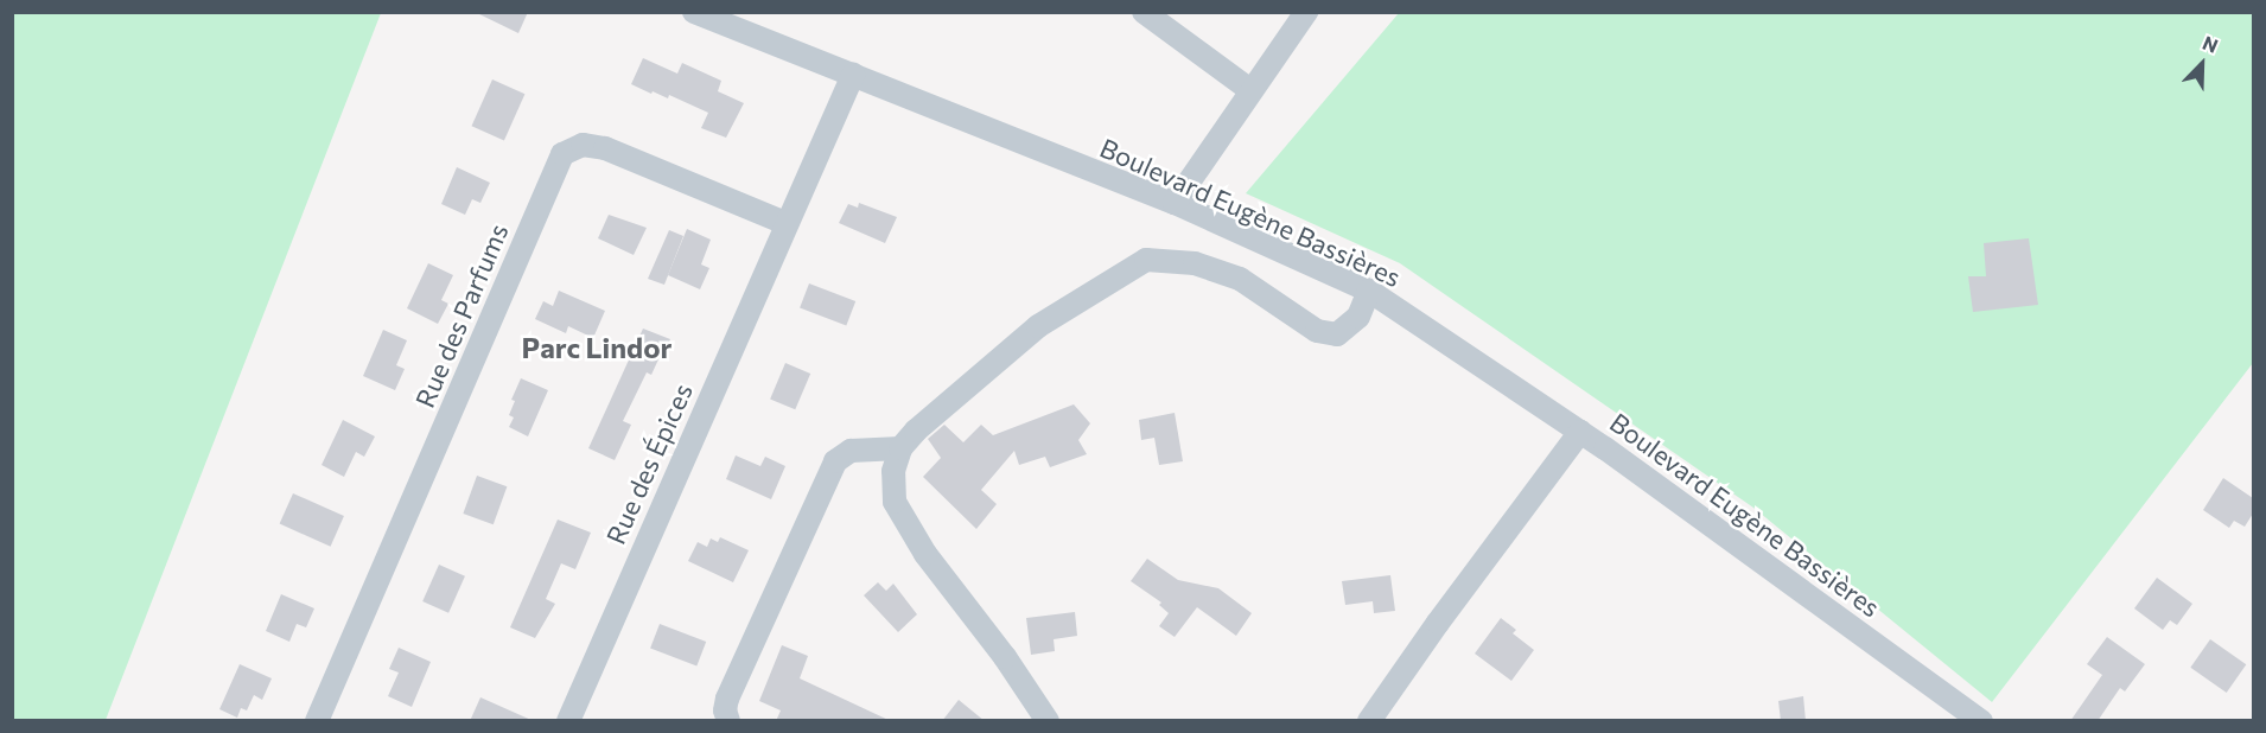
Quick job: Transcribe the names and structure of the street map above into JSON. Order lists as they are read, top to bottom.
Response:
{
  "streets": {
    "street": ["Boulevard Eugène Bassières", "Rue des Parfums", "Rue des Épices"]
  },
  "crossings": [
    ["Boulevard Eugène Bassières", "Rue des Épices"],
    ["Rue des Parfums", "Rue des Épices"]
  ],
  "districts": ["Parc Lindor"],
  "north": "top right"
}
